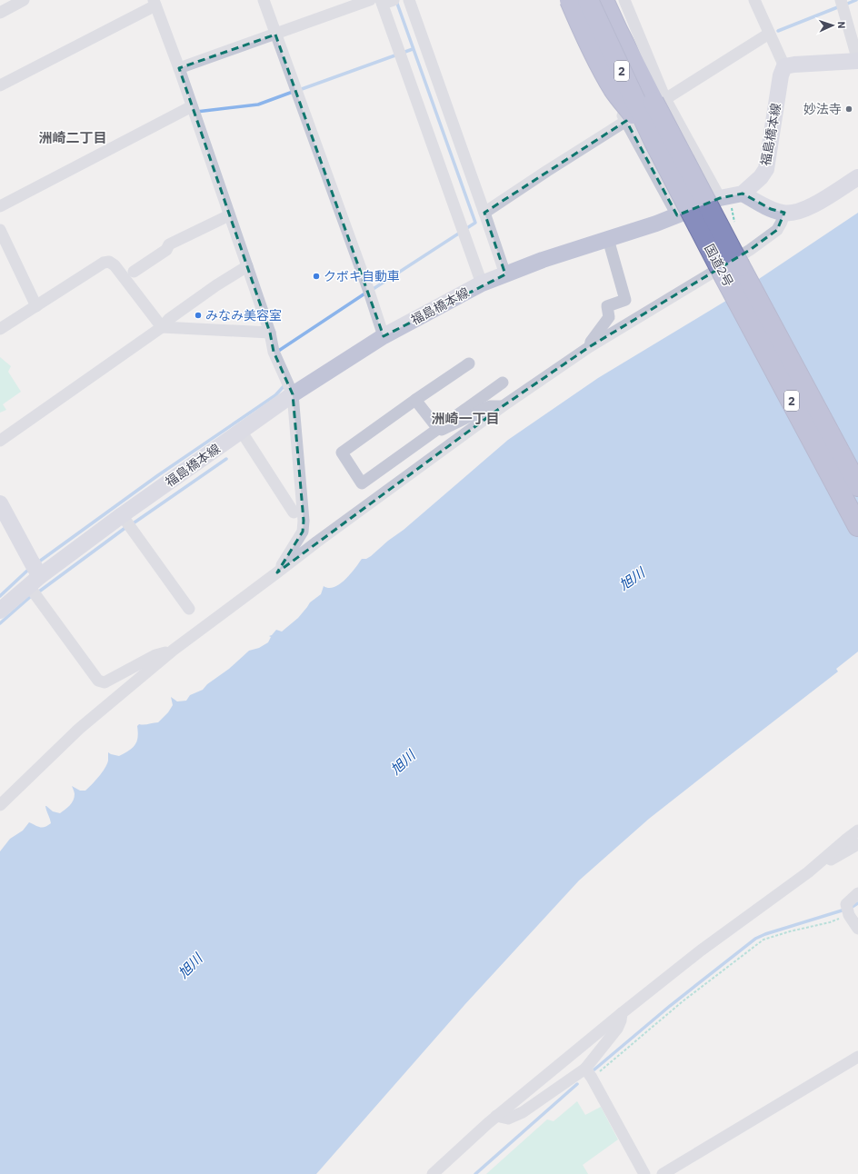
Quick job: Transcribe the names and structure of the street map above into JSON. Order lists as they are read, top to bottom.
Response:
{
  "streets": {
    "highway": ["2", "国道2号"],
    "main road": ["福島橋本線"]
  },
  "districts": ["洲崎二丁目", "洲崎一丁目"],
  "water": ["旭川"],
  "places": ["妙法寺", "クボキ自動車", "みなみ美容室"],
  "north": "right"
}
